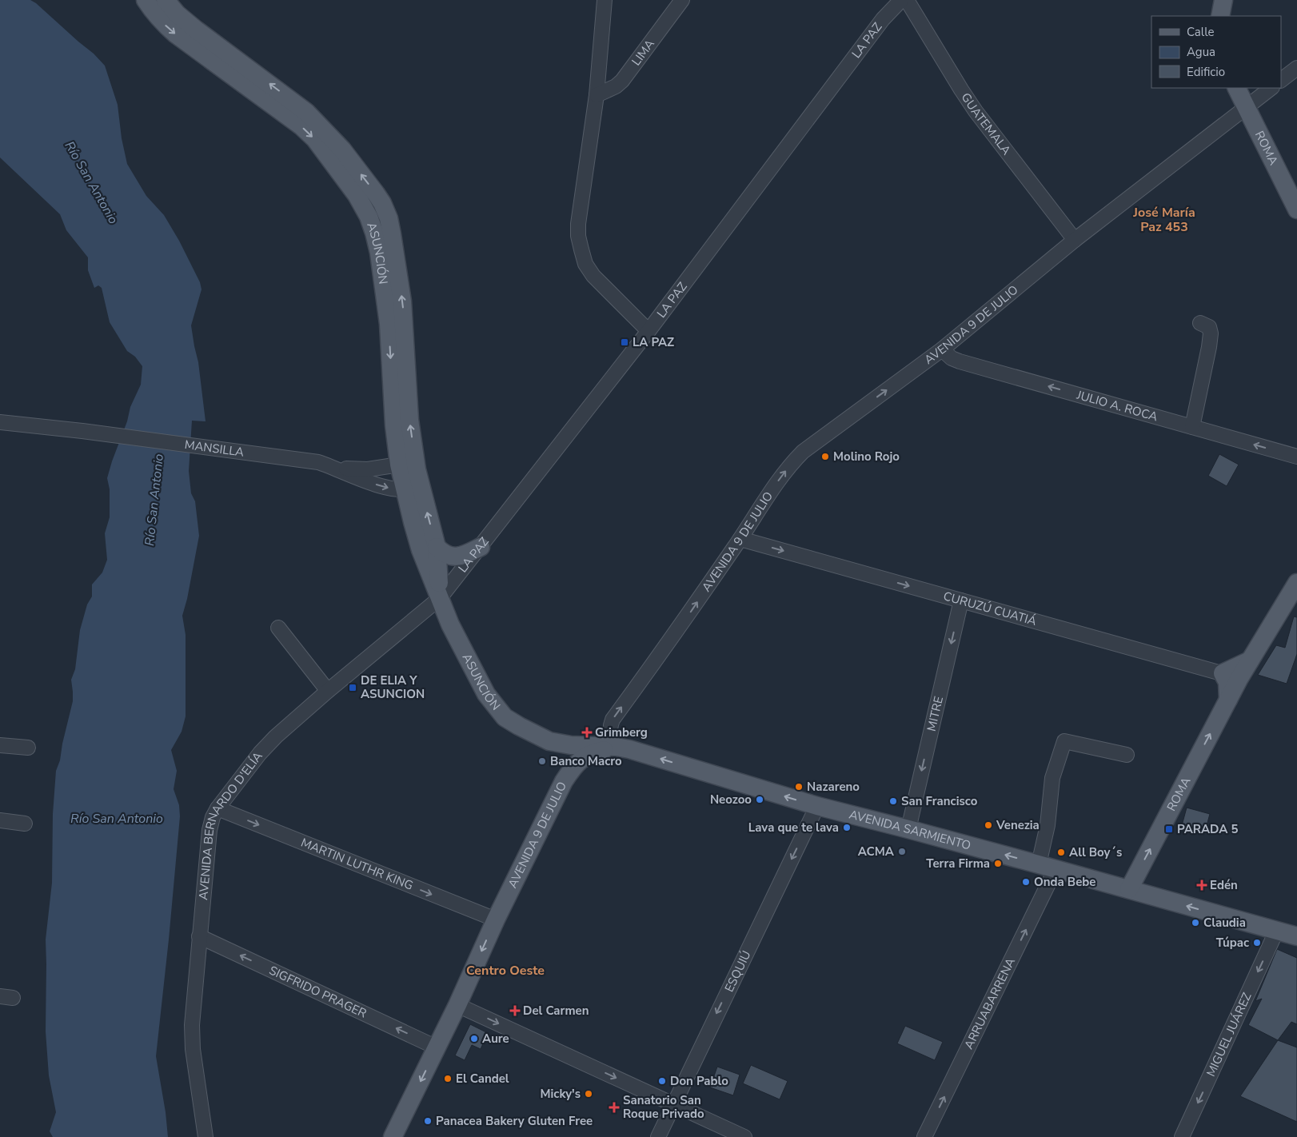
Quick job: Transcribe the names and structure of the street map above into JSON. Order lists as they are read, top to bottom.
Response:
{
  "streets": {
    "main road": [
      "ROMA",
      "ASUNCIÓN",
      "AVENIDA 9 DE JULIO",
      "AVENIDA SARMIENTO"
    ],
    "street": [
      "LA PAZ",
      "LIMA",
      "GUATEMALA",
      "JULIO A. ROCA",
      "MANSILLA",
      "CURUZÚ CUATIÁ",
      "MITRE",
      "AVENIDA BERNARDO D'ELÍA",
      "MARTIN LUTHR KING",
      "ESQUIÚ",
      "SIGFRIDO PRAGER",
      "ARRUABARRENA",
      "MIGUEL JUÁREZ"
    ]
  },
  "crossings": [
    ["LA PAZ", "ASUNCIÓN"],
    ["LA PAZ", "AVENIDA BERNARDO D'ELÍA"],
    ["GUATEMALA", "AVENIDA 9 DE JULIO"],
    ["ROMA", "AVENIDA 9 DE JULIO"],
    ["ROMA", "CURUZÚ CUATIÁ"],
    ["ROMA", "AVENIDA SARMIENTO"],
    ["ASUNCIÓN", "AVENIDA 9 DE JULIO"],
    ["ASUNCIÓN", "MANSILLA"],
    ["ASUNCIÓN", "AVENIDA BERNARDO D'ELÍA"],
    ["ASUNCIÓN", "AVENIDA SARMIENTO"],
    ["AVENIDA 9 DE JULIO", "JULIO A. ROCA"],
    ["AVENIDA 9 DE JULIO", "CURUZÚ CUATIÁ"],
    ["AVENIDA 9 DE JULIO", "AVENIDA SARMIENTO"],
    ["AVENIDA 9 DE JULIO", "MARTIN LUTHR KING"],
    ["AVENIDA 9 DE JULIO", "SIGFRIDO PRAGER"],
    ["CURUZÚ CUATIÁ", "MITRE"],
    ["MITRE", "AVENIDA SARMIENTO"],
    ["AVENIDA BERNARDO D'ELÍA", "MARTIN LUTHR KING"],
    ["AVENIDA BERNARDO D'ELÍA", "SIGFRIDO PRAGER"],
    ["AVENIDA SARMIENTO", "ESQUIÚ"],
    ["AVENIDA SARMIENTO", "ARRUABARRENA"],
    ["AVENIDA SARMIENTO", "MIGUEL JUÁREZ"]
  ],
  "one_way": [
    "ROMA",
    "JULIO A. ROCA",
    "CURUZÚ CUATIÁ",
    "MITRE",
    "AVENIDA SARMIENTO",
    "MARTIN LUTHR KING",
    "ESQUIÚ",
    "SIGFRIDO PRAGER",
    "ARRUABARRENA",
    "MIGUEL JUÁREZ"
  ],
  "districts": ["José María Paz 453", "Centro Oeste"],
  "water": ["Río San Antonio"],
  "places": {
    "transit": ["LA PAZ", "DE ELIA Y ASUNCION", "PARADA 5"],
    "other": [
      "Molino Rojo",
      "Banco Macro",
      "Nazareno",
      "Neozoo",
      "San Francisco",
      "Venezia",
      "Lava que te lava",
      "ACMA",
      "All Boy´s",
      "Terra Firma",
      "Onda Bebe",
      "Claudia",
      "Túpac",
      "Aure",
      "El Candel",
      "Don Pablo",
      "Micky's",
      "Panacea Bakery Gluten Free"
    ],
    "health": [
      "Grimberg",
      "Edén",
      "Del Carmen",
      "Sanatorio San Roque Privado"
    ]
  },
  "legend": ["Calle", "Agua", "Edificio"]
}
